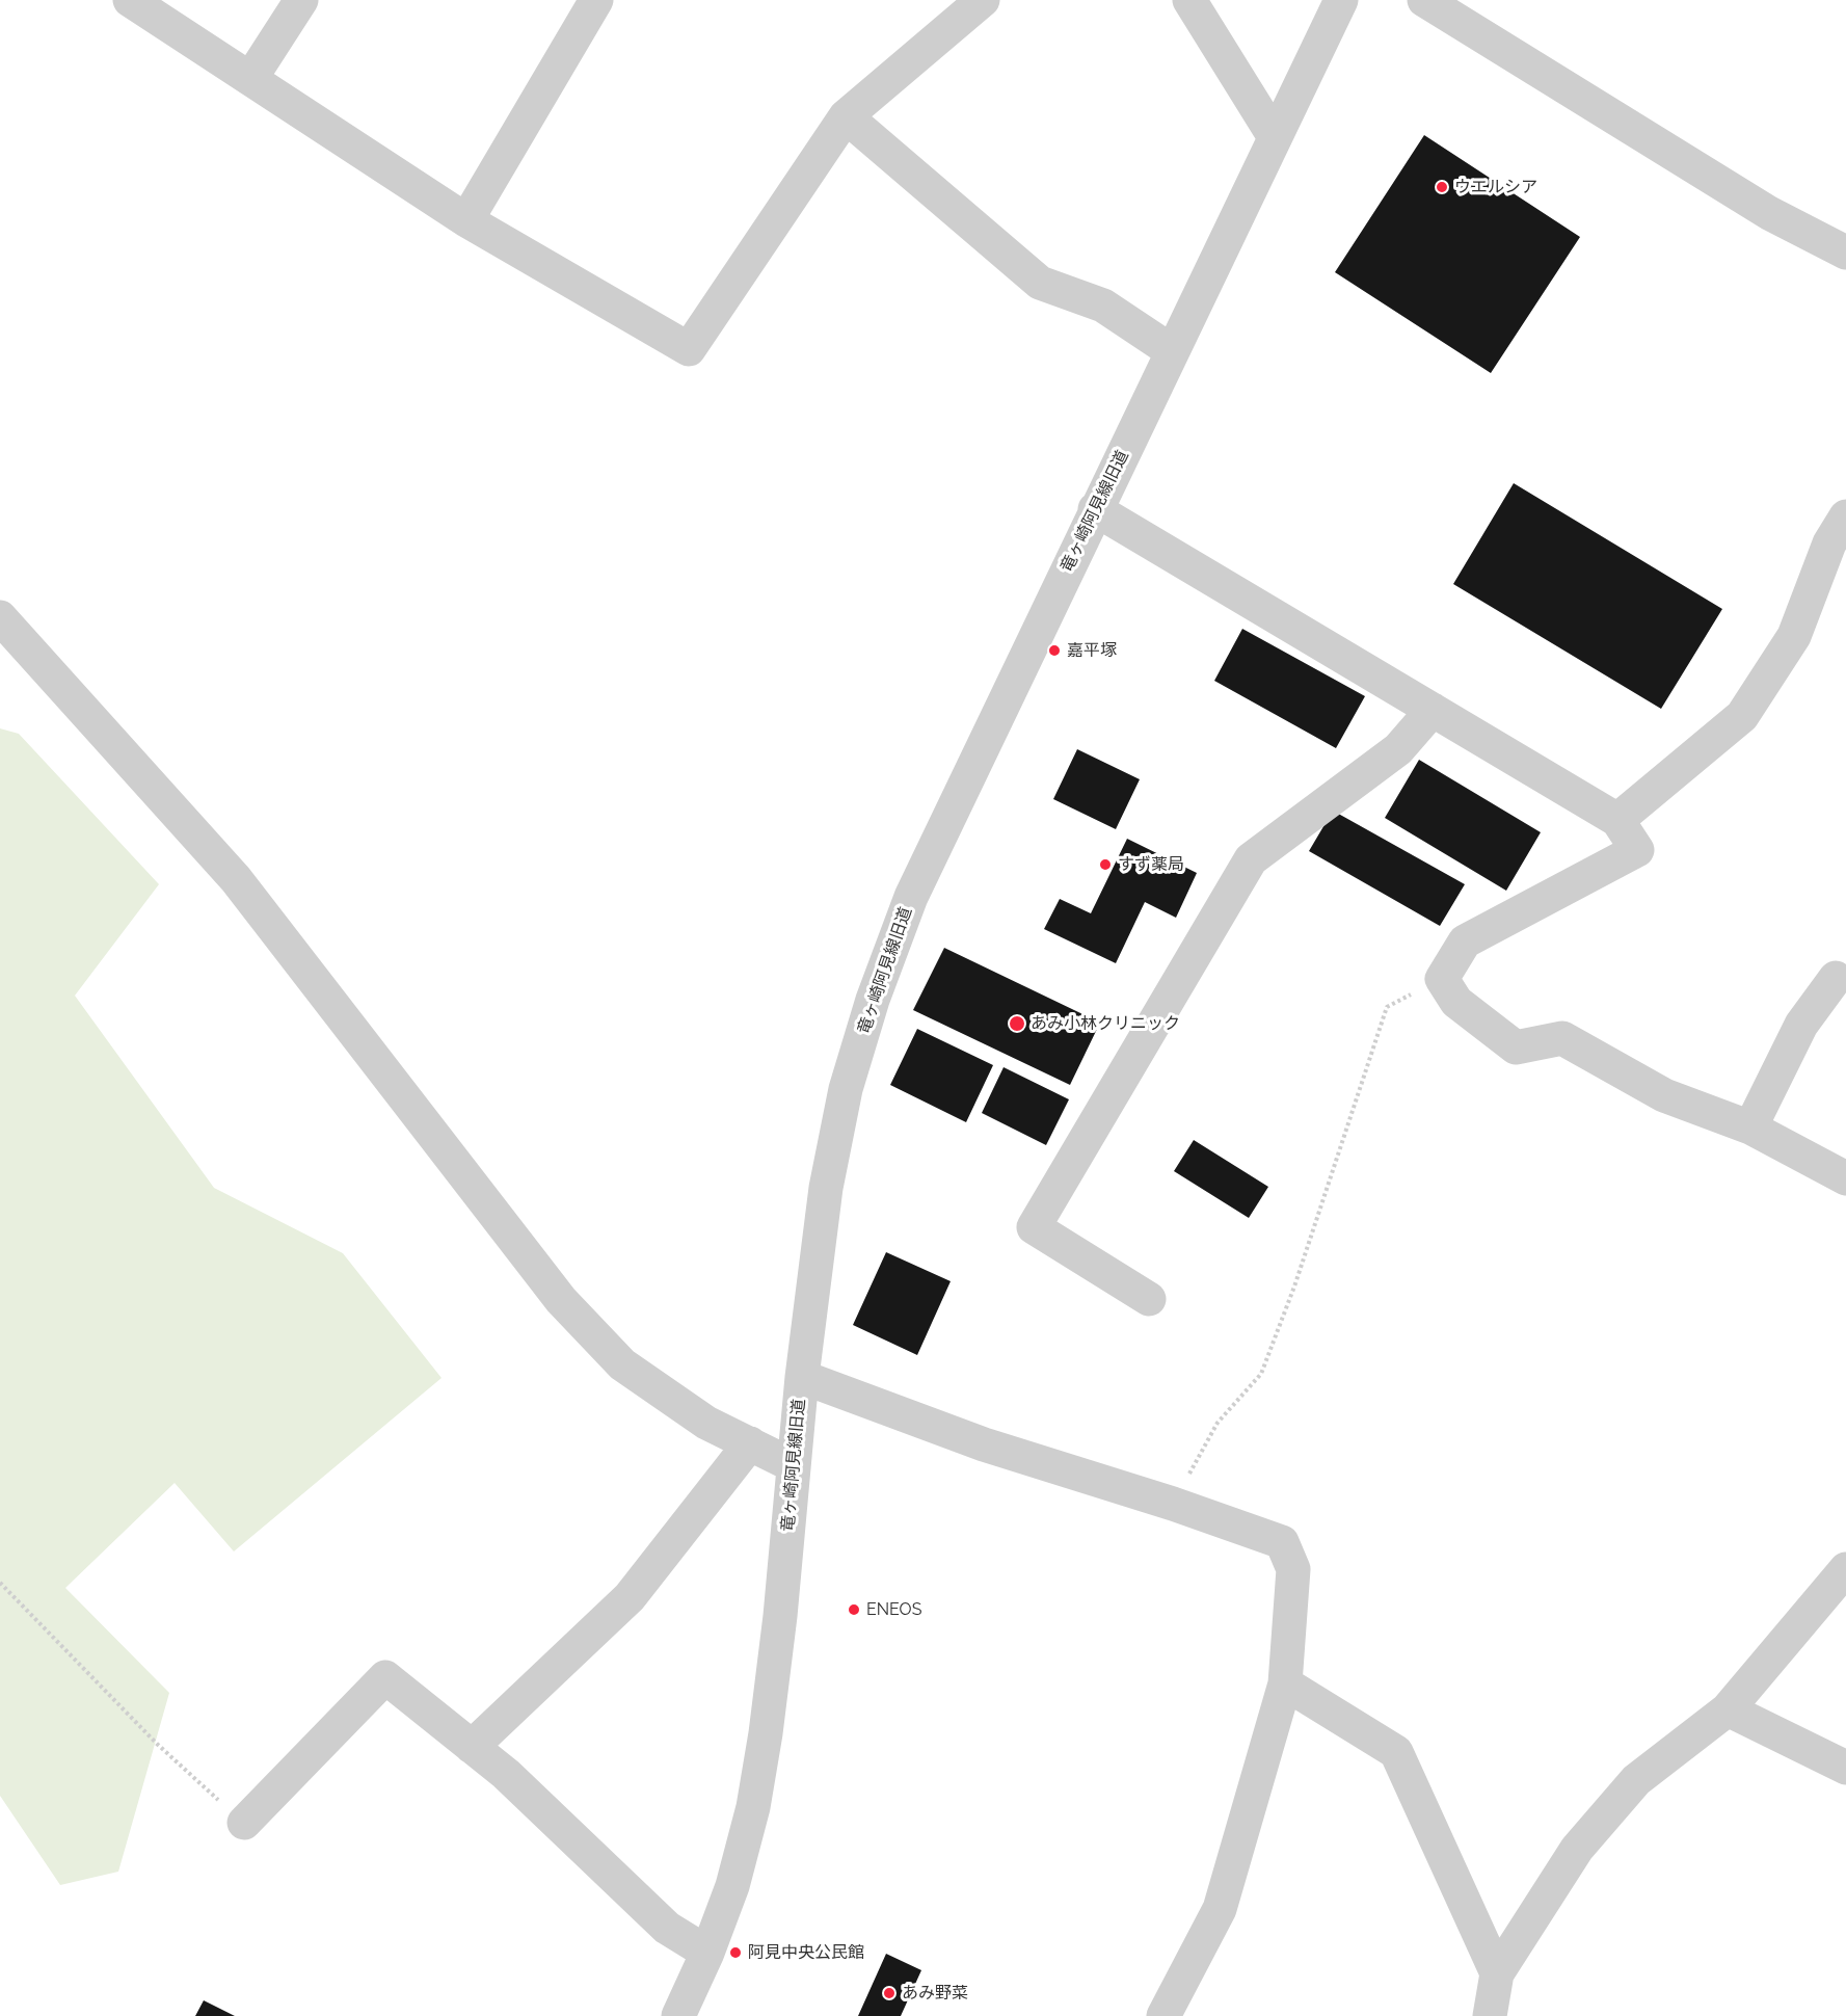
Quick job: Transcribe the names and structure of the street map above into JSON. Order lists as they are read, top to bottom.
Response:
{
  "streets": {
    "street": ["竜ヶ崎阿見線旧道"]
  },
  "places": [
    "ウエルシア",
    "嘉平塚",
    "すず薬局",
    "あみ小林クリニック",
    "ENEOS",
    "阿見中央公民館",
    "あみ野菜"
  ]
}
